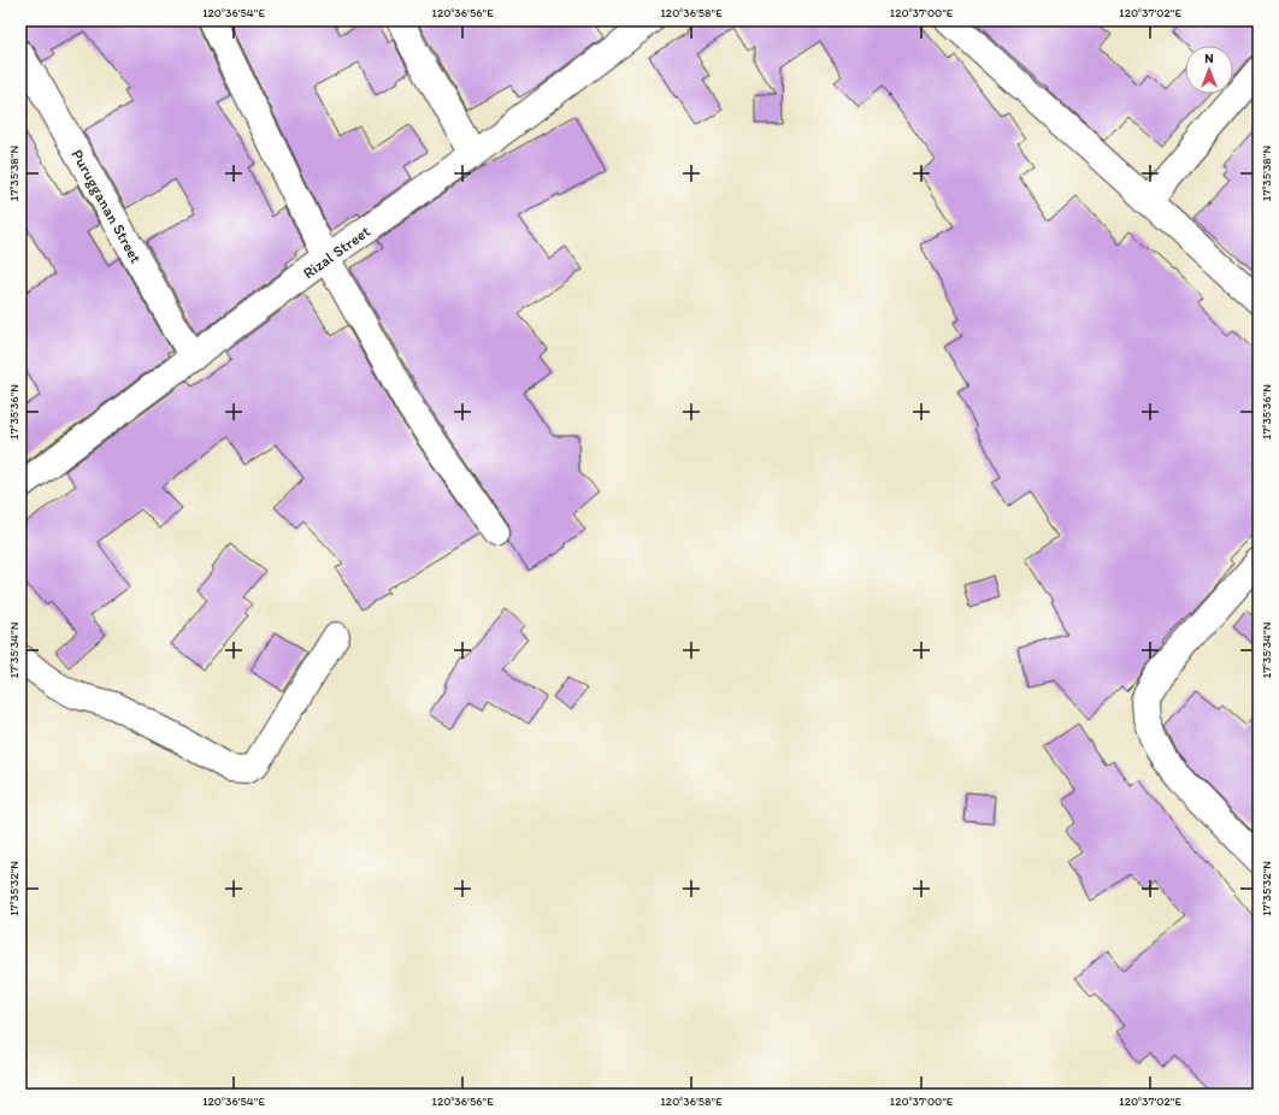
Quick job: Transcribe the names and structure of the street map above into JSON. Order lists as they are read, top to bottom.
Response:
{
  "streets": {
    "street": ["Purugganan Street", "Rizal Street"]
  },
  "crossings": [
    ["Purugganan Street", "Rizal Street"]
  ],
  "north": "top",
  "coordinates": [
    "120°36'54\"E",
    "120°36'56\"E",
    "120°36'58\"E",
    "120°37'00\"E",
    "120°37'02\"E",
    "17°35'38\"N",
    "17°35'36\"N",
    "17°35'34\"N",
    "17°35'32\"N"
  ]
}
